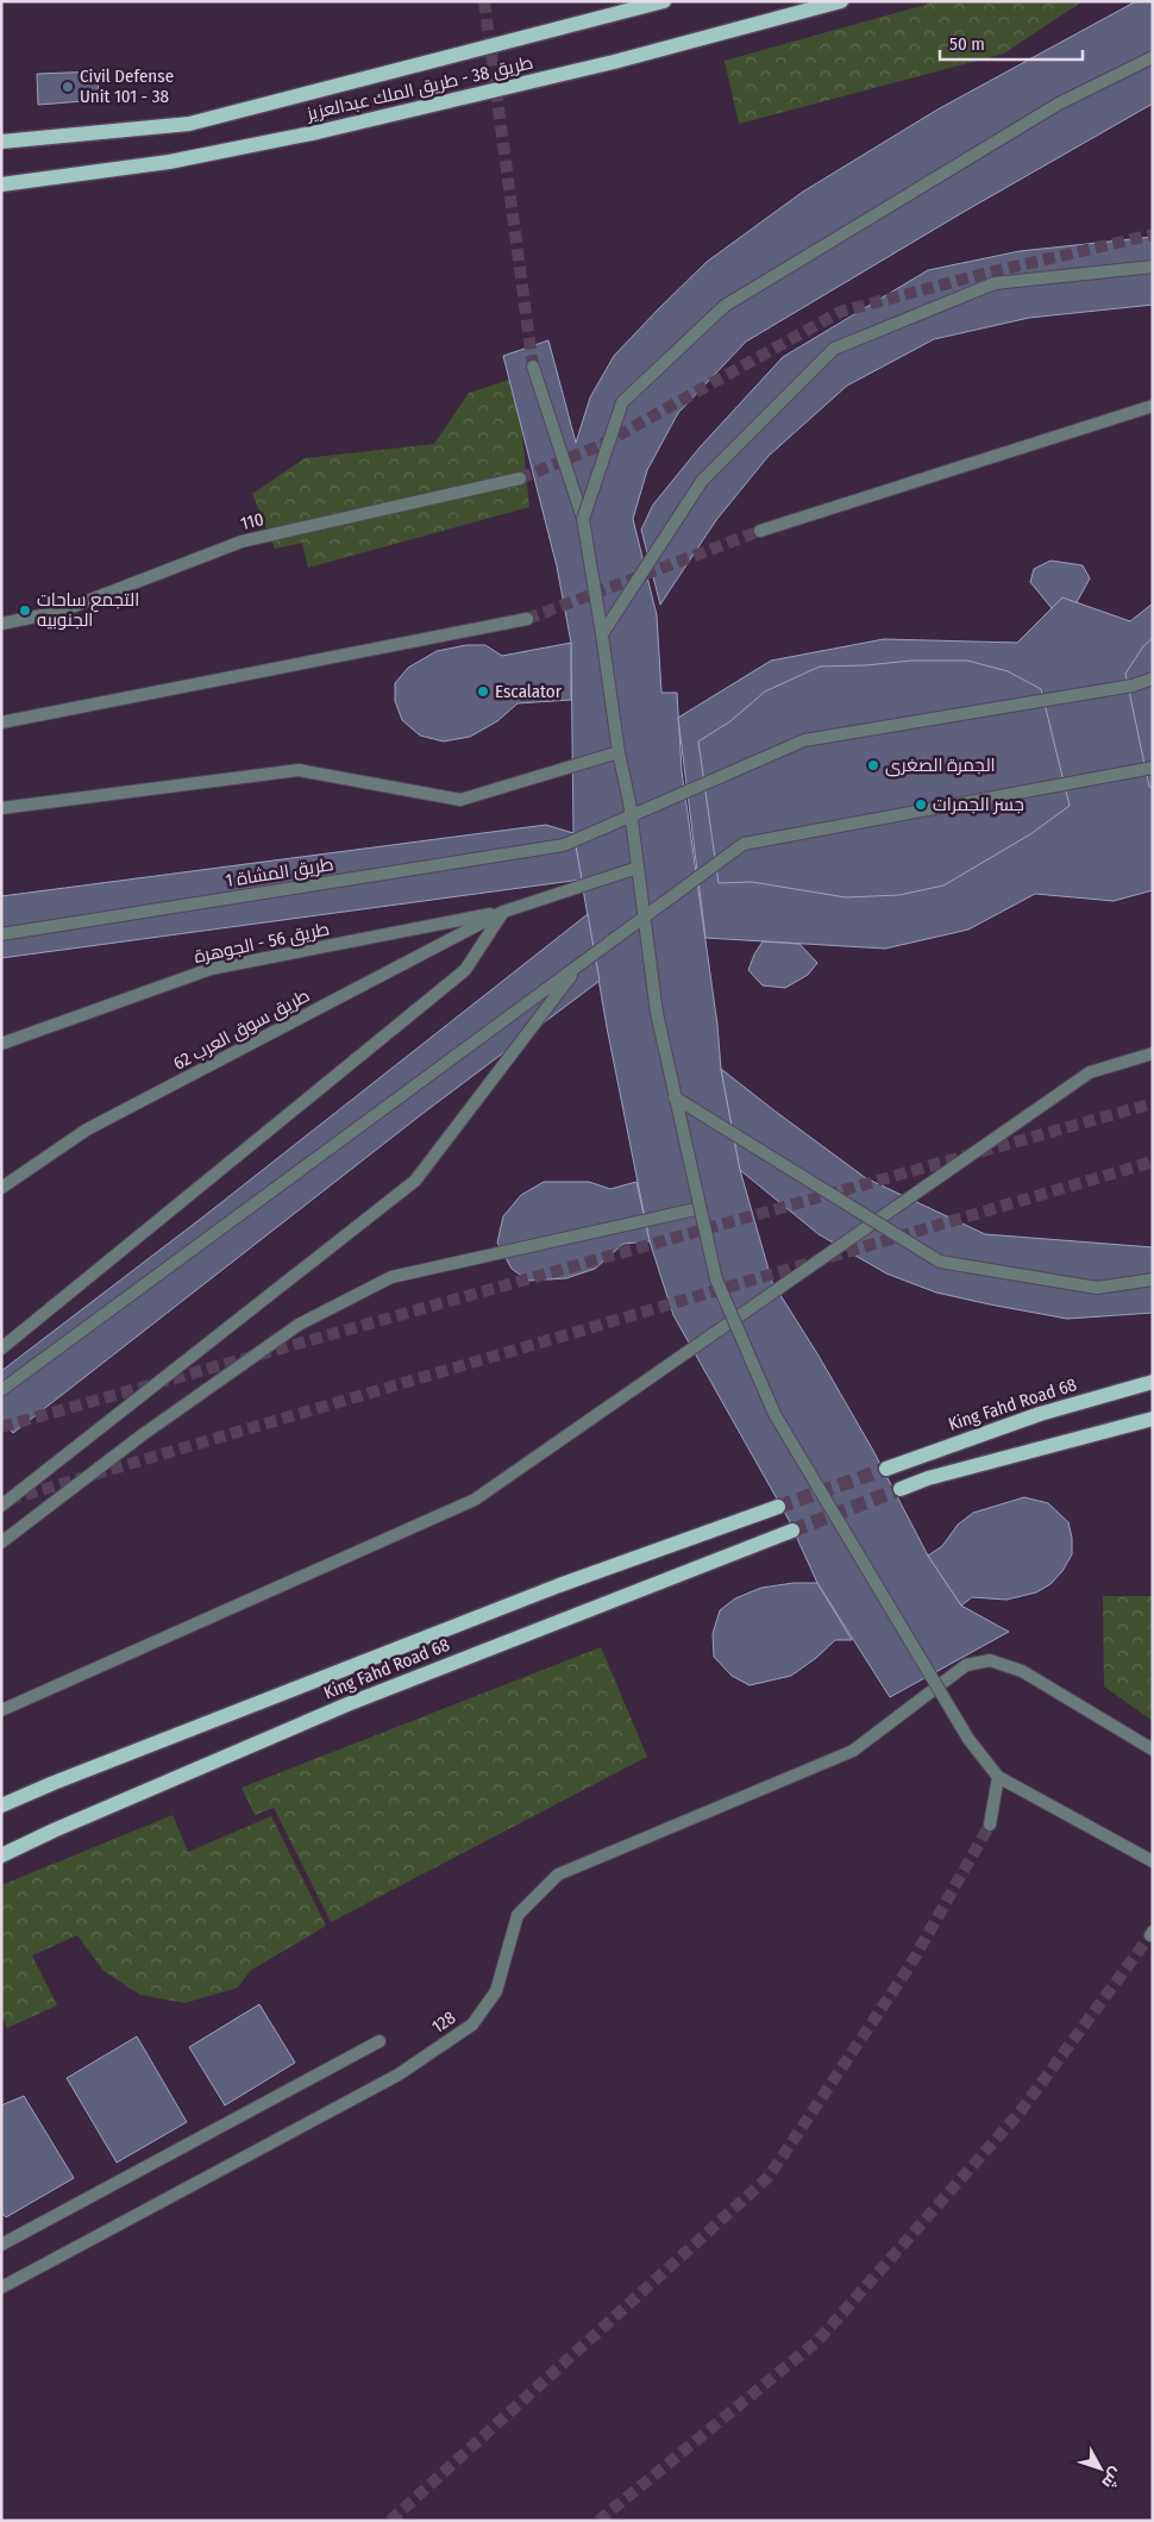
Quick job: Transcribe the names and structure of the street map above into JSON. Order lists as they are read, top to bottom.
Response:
{
  "streets": {
    "main road": ["طريق 38 - طريق الملك عبدالعزيز", "King Fahd Road 68"],
    "street": [
      "110",
      "طريق المشاة 1",
      "طريق 56 - الجوهرة",
      "طريق سوق العرب 62",
      "128"
    ]
  },
  "crossings": [
    ["طريق 56 - الجوهرة", "طريق سوق العرب 62"]
  ],
  "places": [
    "Civil Defense Unit 101 - 38",
    "التجمع ساحات الجنوبيه",
    "Escalator",
    "الجمرة الصغرى",
    "جسر الجمرات"
  ],
  "scale_bar": "50 m",
  "north": "bottom right"
}
